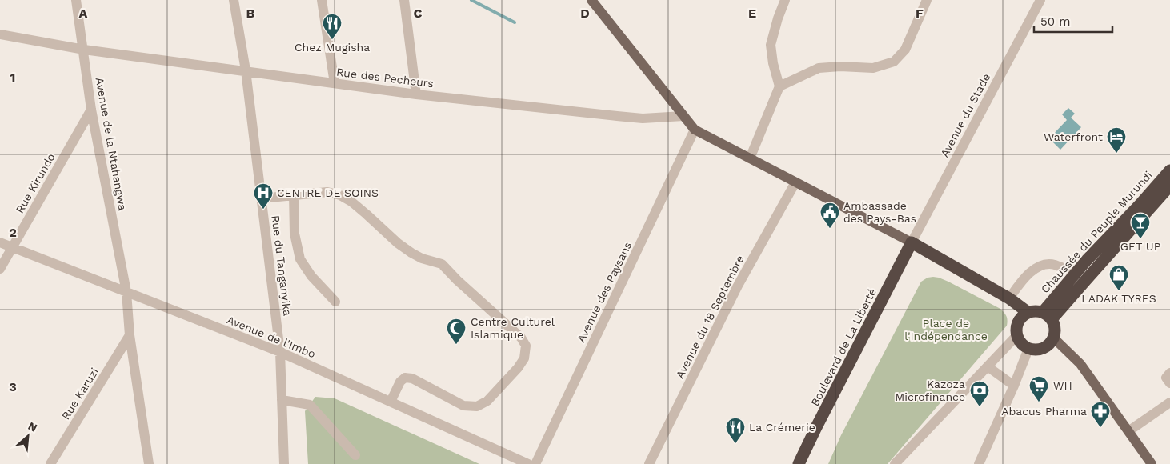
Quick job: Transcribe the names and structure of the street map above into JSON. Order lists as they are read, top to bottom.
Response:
{
  "streets": {
    "highway": ["Chaussée du Peuple Murundi", "Boulevard de La Liberté"],
    "street": [
      "Rue des Pecheurs",
      "Avenue du Stade",
      "Avenue de la Ntahangwa",
      "Rue Kirundo",
      "Rue du Tanganyika",
      "Avenue des Paysans",
      "Avenue du 18 Septembre",
      "Avenue de l'Imbo",
      "Rue Karuzi"
    ]
  },
  "crossings": [
    ["Rue des Pecheurs", "Avenue de la Ntahangwa"],
    ["Rue des Pecheurs", "Rue du Tanganyika"],
    ["Avenue du Stade", "Boulevard de La Liberté"],
    ["Avenue de la Ntahangwa", "Rue Kirundo"],
    ["Avenue de la Ntahangwa", "Avenue de l'Imbo"],
    ["Avenue de la Ntahangwa", "Rue Karuzi"],
    ["Rue Kirundo", "Avenue de l'Imbo"],
    ["Rue du Tanganyika", "Avenue de l'Imbo"]
  ],
  "parks": ["Place de l'Indépendance"],
  "places": {
    "restaurant": ["Chez Mugisha", "La Crémerie"],
    "hotel": ["Waterfront"],
    "hospital": ["CENTRE DE SOINS"],
    "public building": ["Ambassade des Pays-Bas"],
    "bar": ["GET UP"],
    "shop": ["LADAK TYRES"],
    "mosque": ["Centre Culturel Islamique"],
    "supermarket": ["WH"],
    "bank": ["Kazoza Microfinance"],
    "pharmacy": ["Abacus Pharma"]
  },
  "scale_bar": "50 m",
  "north": "top right",
  "grid": {
    "columns": [
      "A",
      "B",
      "C",
      "D",
      "E",
      "F"
    ],
    "rows": ["1", "2", "3"]
  }
}
